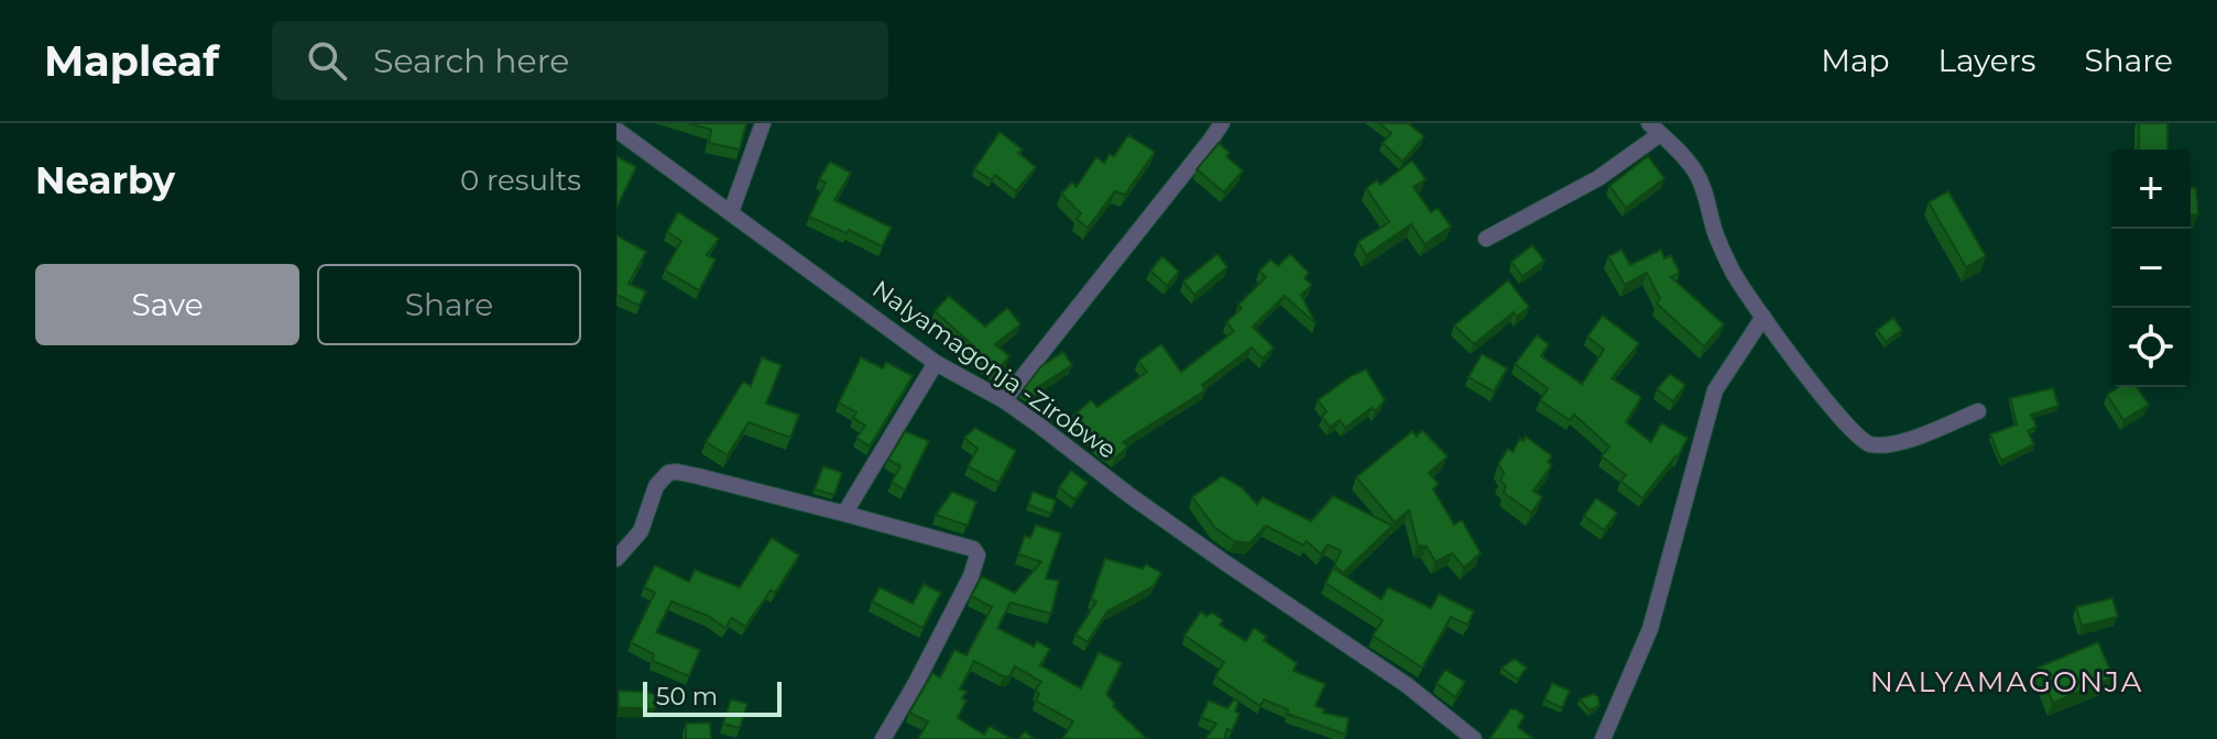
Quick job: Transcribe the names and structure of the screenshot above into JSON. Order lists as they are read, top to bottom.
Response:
{
  "streets": {
    "street": ["Nalyamagonja -Zirobwe"]
  },
  "districts": ["NALYAMAGONJA"],
  "scale_bar": "50 m",
  "page": {
    "header": "Mapleaf",
    "search": "Search here",
    "nav": ["Map", "Layers", "Share"],
    "heading": ["Nearby", "0 results"],
    "map_buttons": ["+", "−"],
    "buttons": ["Save", "Share"],
    "scale": "50 m"
  }
}
